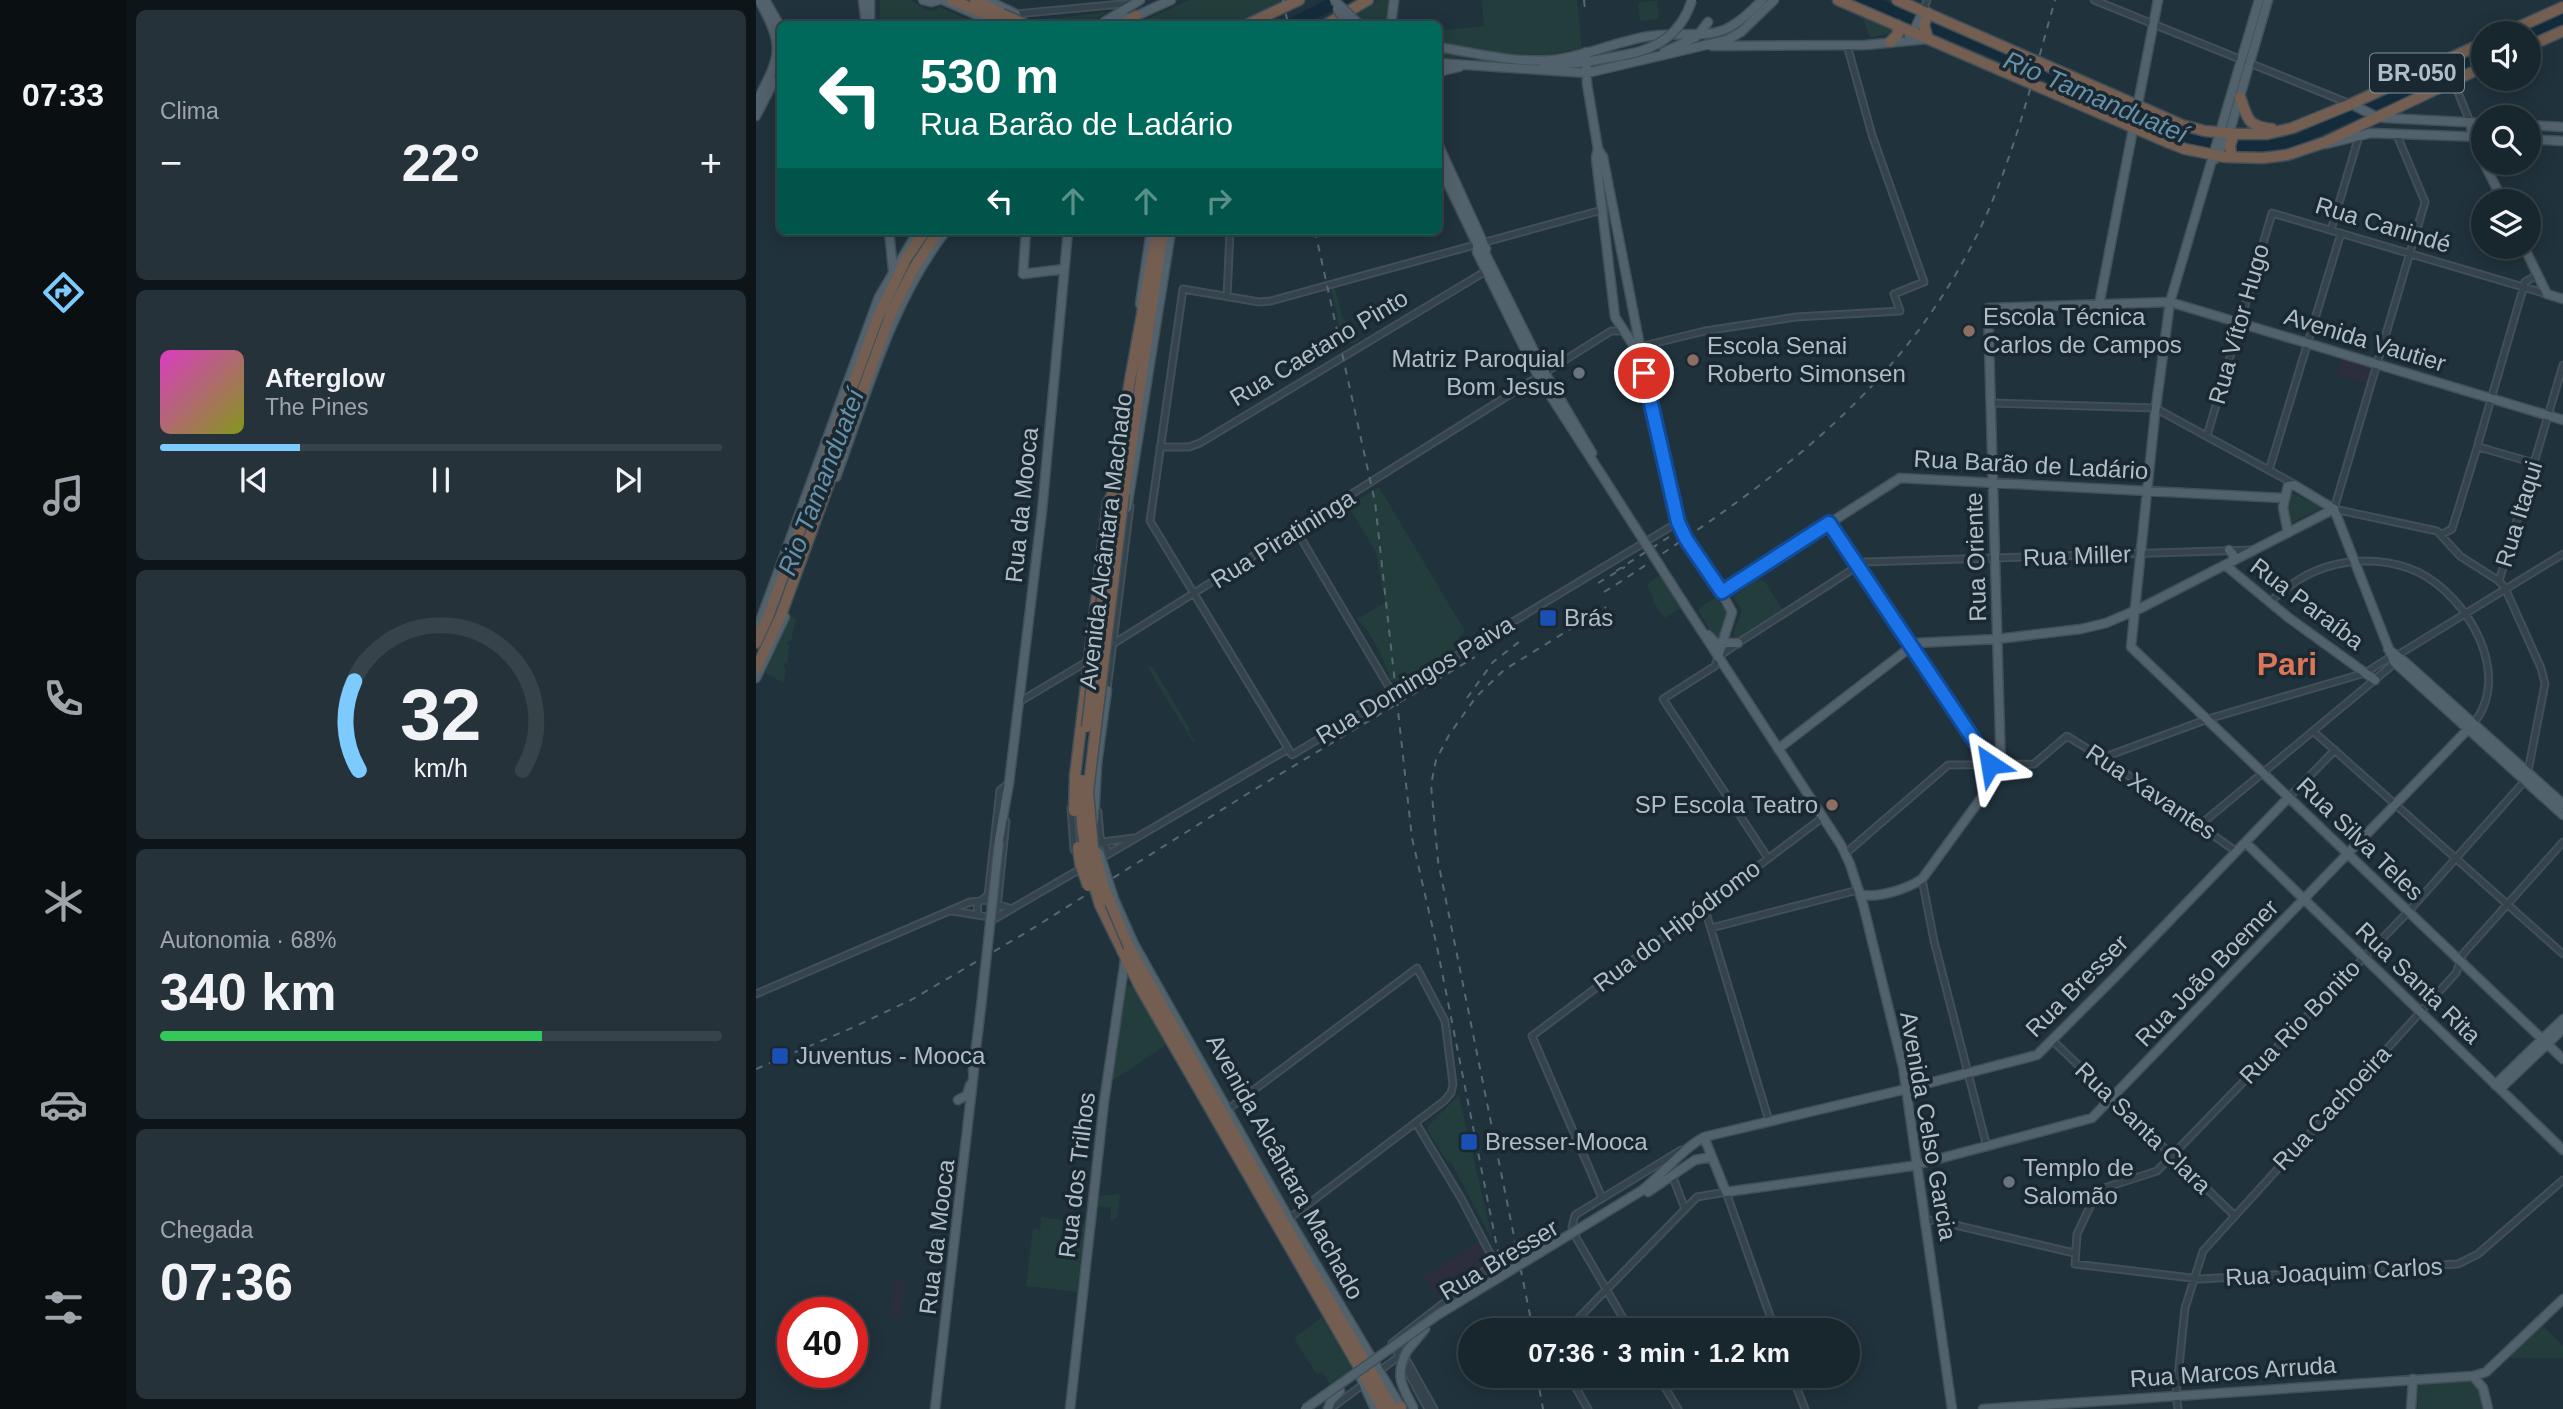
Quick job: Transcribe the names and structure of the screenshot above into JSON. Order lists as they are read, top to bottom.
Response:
{
  "streets": {
    "highway": ["BR-050", "Avenida Alcântara Machado"],
    "main road": [
      "Rua Canindé",
      "Avenida Vautier",
      "Rua Barão de Ladário",
      "Rua da Mooca",
      "Rua Oriente",
      "Rua Paraíba",
      "Rua Silva Teles",
      "Rua João Boemer",
      "Rua Santa Rita",
      "Rua Bresser",
      "Avenida Celso Garcia",
      "Rua dos Trilhos",
      "Rua Marcos Arruda"
    ],
    "street": [
      "Rua Vítor Hugo",
      "Rua Caetano Pinto",
      "Rua Itaqui",
      "Rua Piratininga",
      "Rua Miller",
      "Rua Domingos Paiva",
      "Rua Xavantes",
      "Rua do Hipódromo",
      "Rua Rio Bonito",
      "Rua Cachoeira",
      "Rua Santa Clara",
      "Rua Joaquim Carlos"
    ]
  },
  "crossings": [
    ["Rua Canindé", "Rua Vítor Hugo"],
    ["Rua Vítor Hugo", "Avenida Vautier"],
    ["Avenida Vautier", "Rua Itaqui"],
    ["Avenida Vautier", "Rua Oriente"],
    ["Rua Caetano Pinto", "Avenida Celso Garcia"],
    ["Rua Barão de Ladário", "Rua Oriente"],
    ["Rua da Mooca", "Rua Piratininga"],
    ["Rua Piratininga", "Avenida Alcântara Machado"],
    ["Rua Piratininga", "Avenida Celso Garcia"],
    ["Avenida Alcântara Machado", "Rua Domingos Paiva"],
    ["Avenida Alcântara Machado", "Rua dos Trilhos"],
    ["Rua Miller", "Rua Oriente"],
    ["Rua Miller", "Rua do Hipódromo"],
    ["Rua Miller", "Avenida Celso Garcia"],
    ["Rua Oriente", "Rua Xavantes"],
    ["Rua Xavantes", "Rua Bresser"],
    ["Rua Xavantes", "Avenida Celso Garcia"],
    ["Rua Silva Teles", "Rua João Boemer"],
    ["Rua Silva Teles", "Rua Bresser"],
    ["Rua Silva Teles", "Rua Rio Bonito"],
    ["Rua Silva Teles", "Rua Cachoeira"],
    ["Rua do Hipódromo", "Rua Bresser"],
    ["Rua do Hipódromo", "Avenida Celso Garcia"],
    ["Rua João Boemer", "Rua Santa Rita"],
    ["Rua João Boemer", "Avenida Celso Garcia"],
    ["Rua João Boemer", "Rua Santa Clara"],
    ["Rua Santa Rita", "Rua Bresser"],
    ["Rua Santa Rita", "Rua Rio Bonito"],
    ["Rua Santa Rita", "Rua Cachoeira"],
    ["Rua Bresser", "Avenida Celso Garcia"],
    ["Rua Bresser", "Rua Santa Clara"],
    ["Rua Rio Bonito", "Rua Santa Clara"],
    ["Rua Rio Bonito", "Rua Joaquim Carlos"],
    ["Rua Cachoeira", "Rua Santa Clara"],
    ["Rua Cachoeira", "Rua Joaquim Carlos"],
    ["Rua Cachoeira", "Rua Marcos Arruda"]
  ],
  "districts": ["Pari"],
  "water": ["Rio Tamanduateí"],
  "places": {
    "other": [
      "Escola Técnica Carlos de Campos",
      "Escola Senai Roberto Simonsen",
      "Matriz Paroquial Bom Jesus",
      "SP Escola Teatro",
      "Templo de Salomão"
    ],
    "transit": ["Brás", "Juventus - Mooca", "Bresser-Mooca"]
  },
  "page": {
    "tabs": "07:33",
    "tile": [
      "Clima",
      ["Autonomia · 68%", "340 km"],
      ["Chegada", "07:36"]
    ],
    "turn": ["530 m", "Rua Barão de Ladário"],
    "heat": ["−", "22°", "+"],
    "song": ["Afterglow", "The Pines"],
    "limit": "40",
    "trip": "07:36 · 3 min · 1.2 km",
    "gauge": ["32", "km/h"]
  }
}
